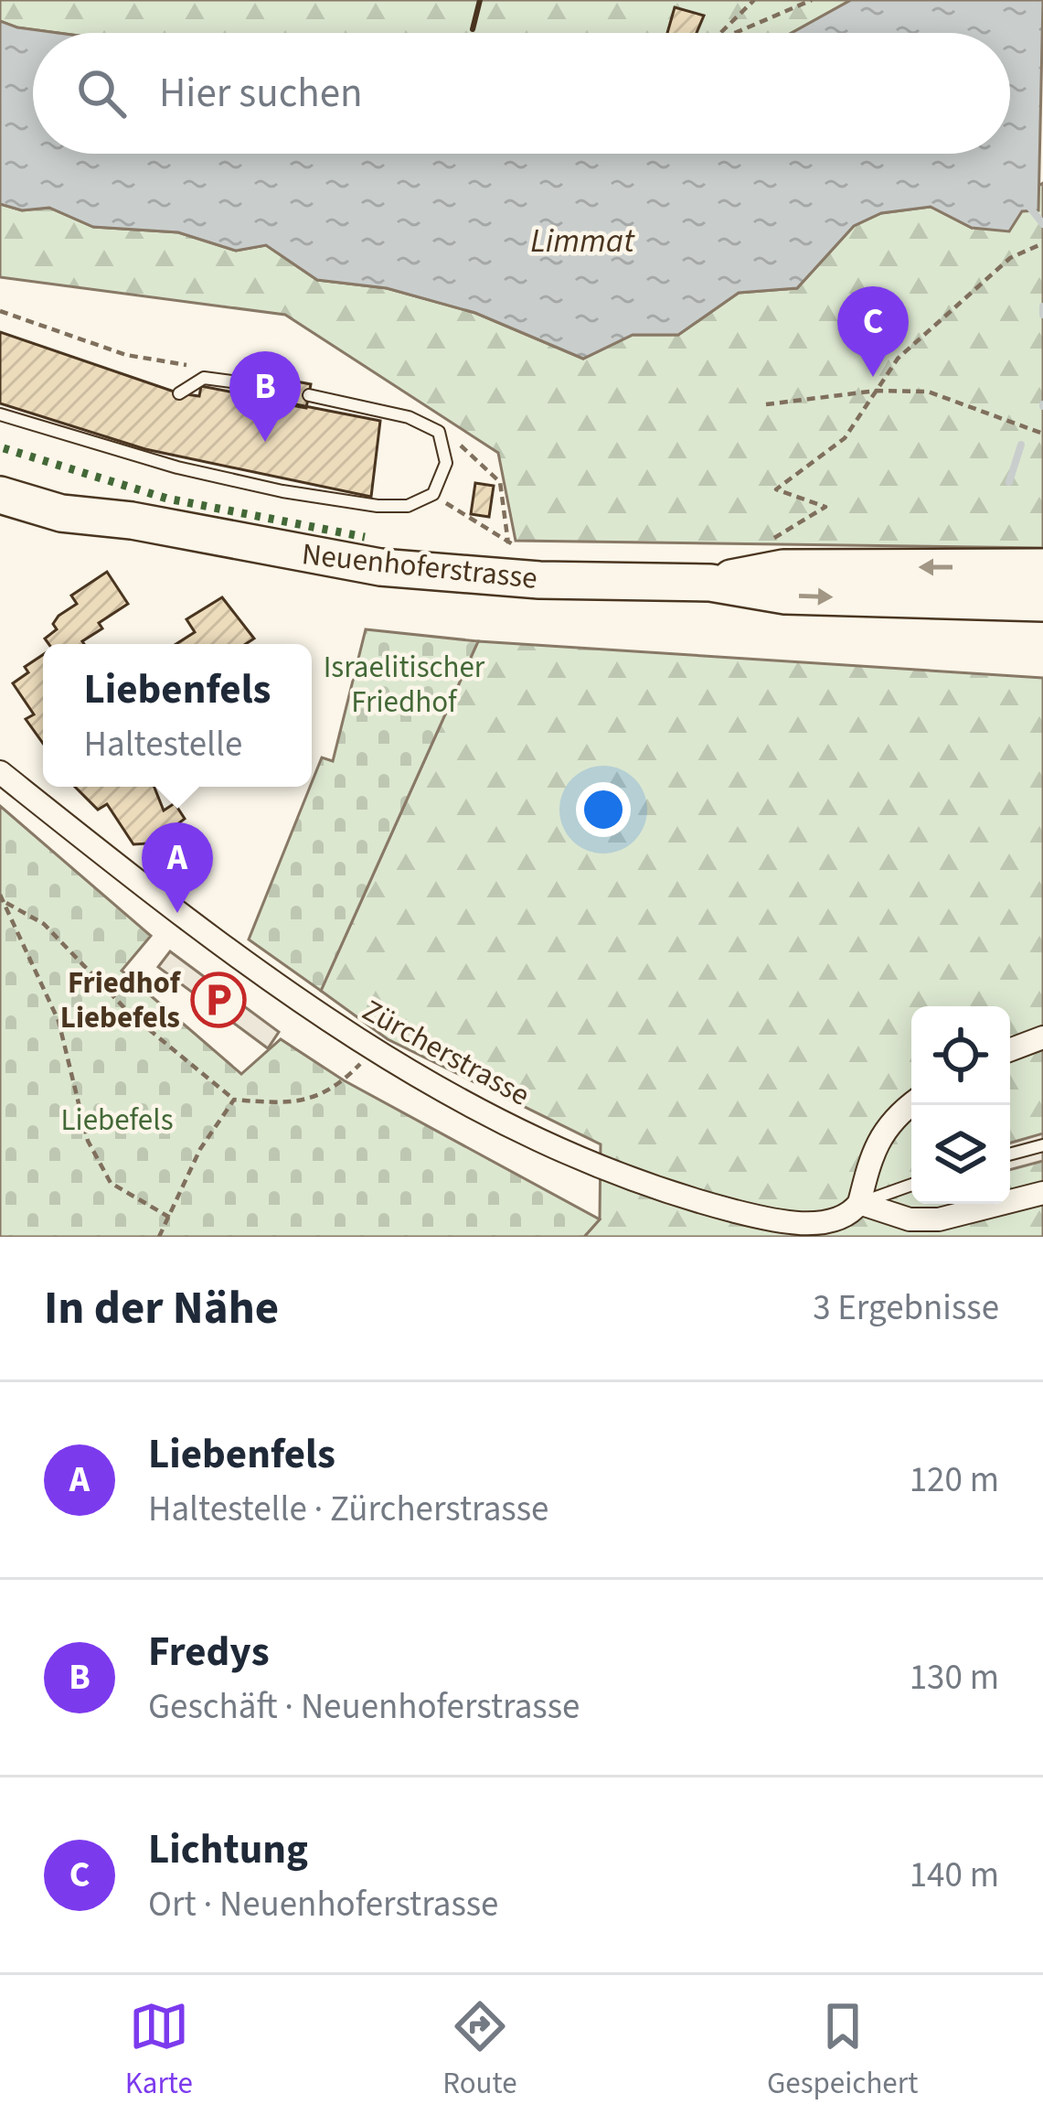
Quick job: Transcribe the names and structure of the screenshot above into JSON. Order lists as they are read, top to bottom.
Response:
{
  "streets": {
    "main road": ["Neuenhoferstrasse"],
    "street": ["Zürcherstrasse"]
  },
  "water": ["Limmat"],
  "parks": ["Israelitischer Friedhof", "Liebefels"],
  "places": {
    "parking": ["Friedhof Liebefels"]
  },
  "page": {
    "search": "Hier suchen",
    "pins": ["C", "B", "A"],
    "popup": ["Liebenfels", "Haltestelle"],
    "heading": ["In der Nähe", "3 Ergebnisse"],
    "list": [
      {
        "mark": "A",
        "name": "Liebenfels",
        "note": "Haltestelle · Zürcherstrasse",
        "value": "120 m"
      },
      {
        "mark": "B",
        "name": "Fredys",
        "note": "Geschäft · Neuenhoferstrasse",
        "value": "130 m"
      },
      {
        "mark": "C",
        "name": "Lichtung",
        "note": "Ort · Neuenhoferstrasse",
        "value": "140 m"
      }
    ],
    "nav": ["Karte", "Route", "Gespeichert"]
  }
}
